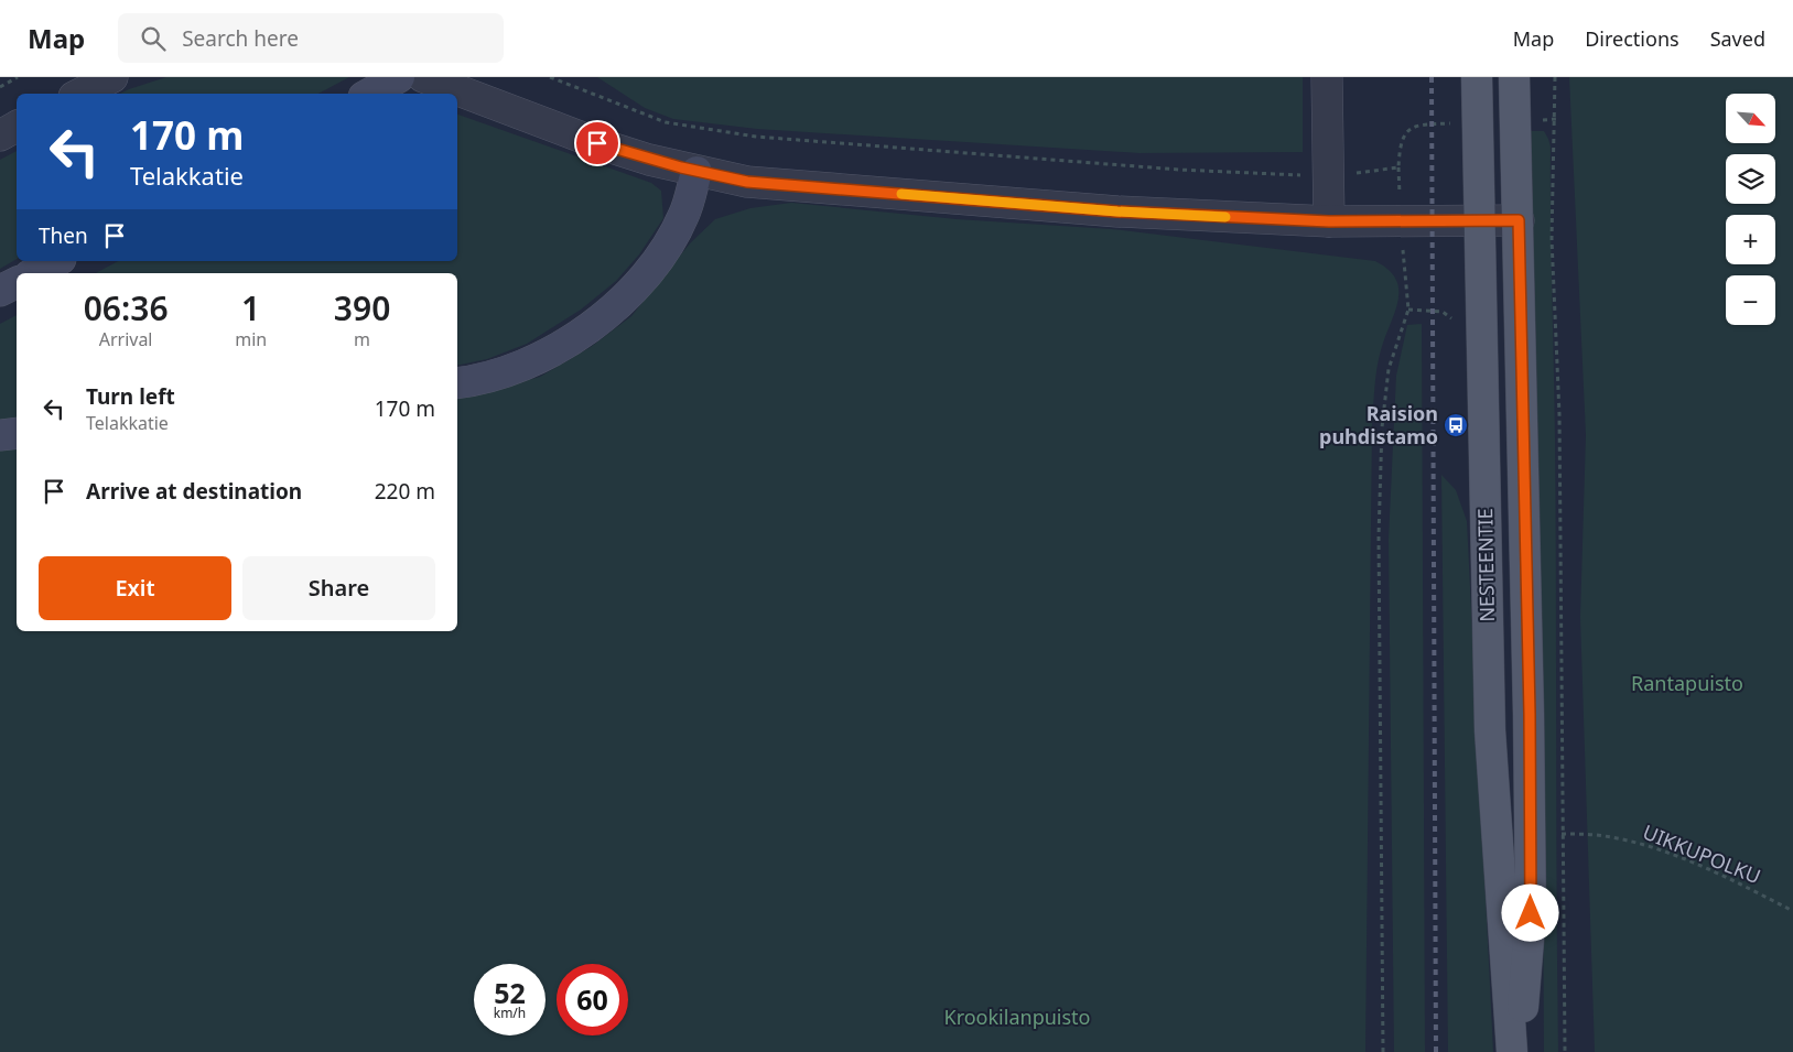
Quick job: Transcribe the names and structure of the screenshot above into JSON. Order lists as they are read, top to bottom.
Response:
{
  "streets": {
    "main road": ["NESTEENTIE"],
    "path": ["UIKKUPOLKU"]
  },
  "parks": ["Rantapuisto", "Krookilanpuisto"],
  "places": {
    "bus stop": ["Raision puhdistamo"]
  },
  "north": "bottom right",
  "page": {
    "header": "Map",
    "search": "Search here",
    "nav": ["Map", "Directions", "Saved"],
    "map_buttons": ["+", "−"],
    "turn": ["170 m", "Telakkatie"],
    "then": "Then",
    "eta": [
      "06:36",
      "Arrival",
      "1",
      "min",
      "390",
      "m"
    ],
    "list": [
      {
        "name": "Turn left",
        "note": "Telakkatie",
        "value": "170 m"
      },
      {
        "name": "Arrive at destination",
        "value": "220 m"
      }
    ],
    "buttons": ["Exit", "Share"],
    "speed": "52 km/h",
    "limit": "60"
  }
}
